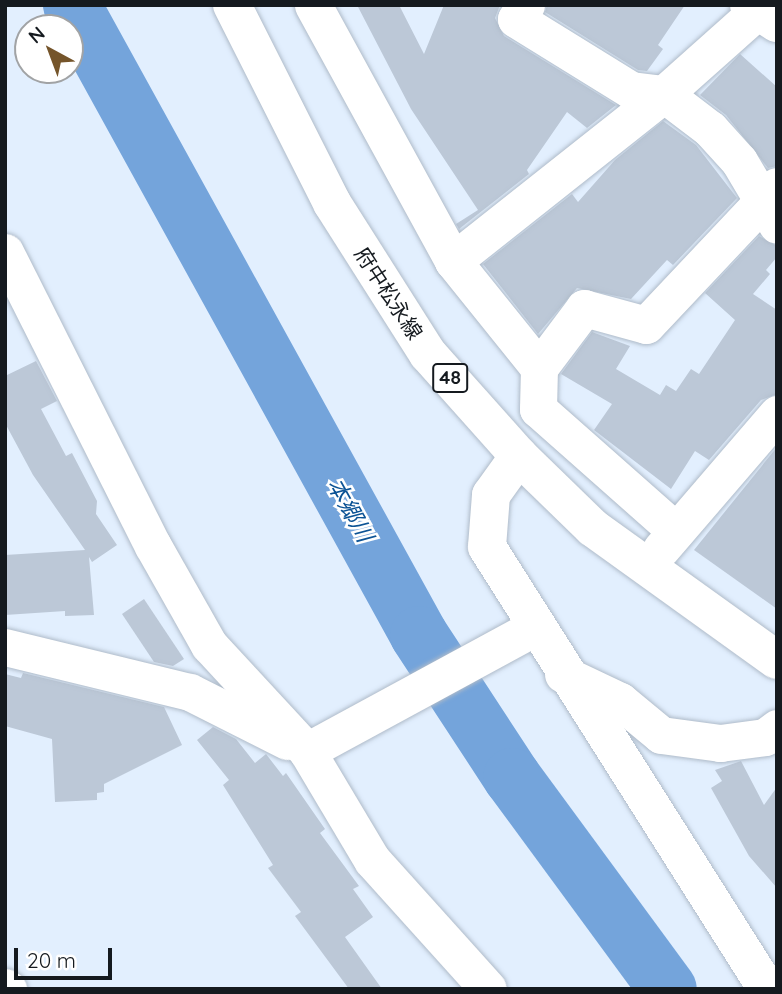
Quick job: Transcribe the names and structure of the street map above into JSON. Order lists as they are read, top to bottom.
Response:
{
  "streets": {
    "main road": ["府中松永線", "48"]
  },
  "water": ["本郷川"],
  "scale_bar": "20 m",
  "north": "top left"
}
